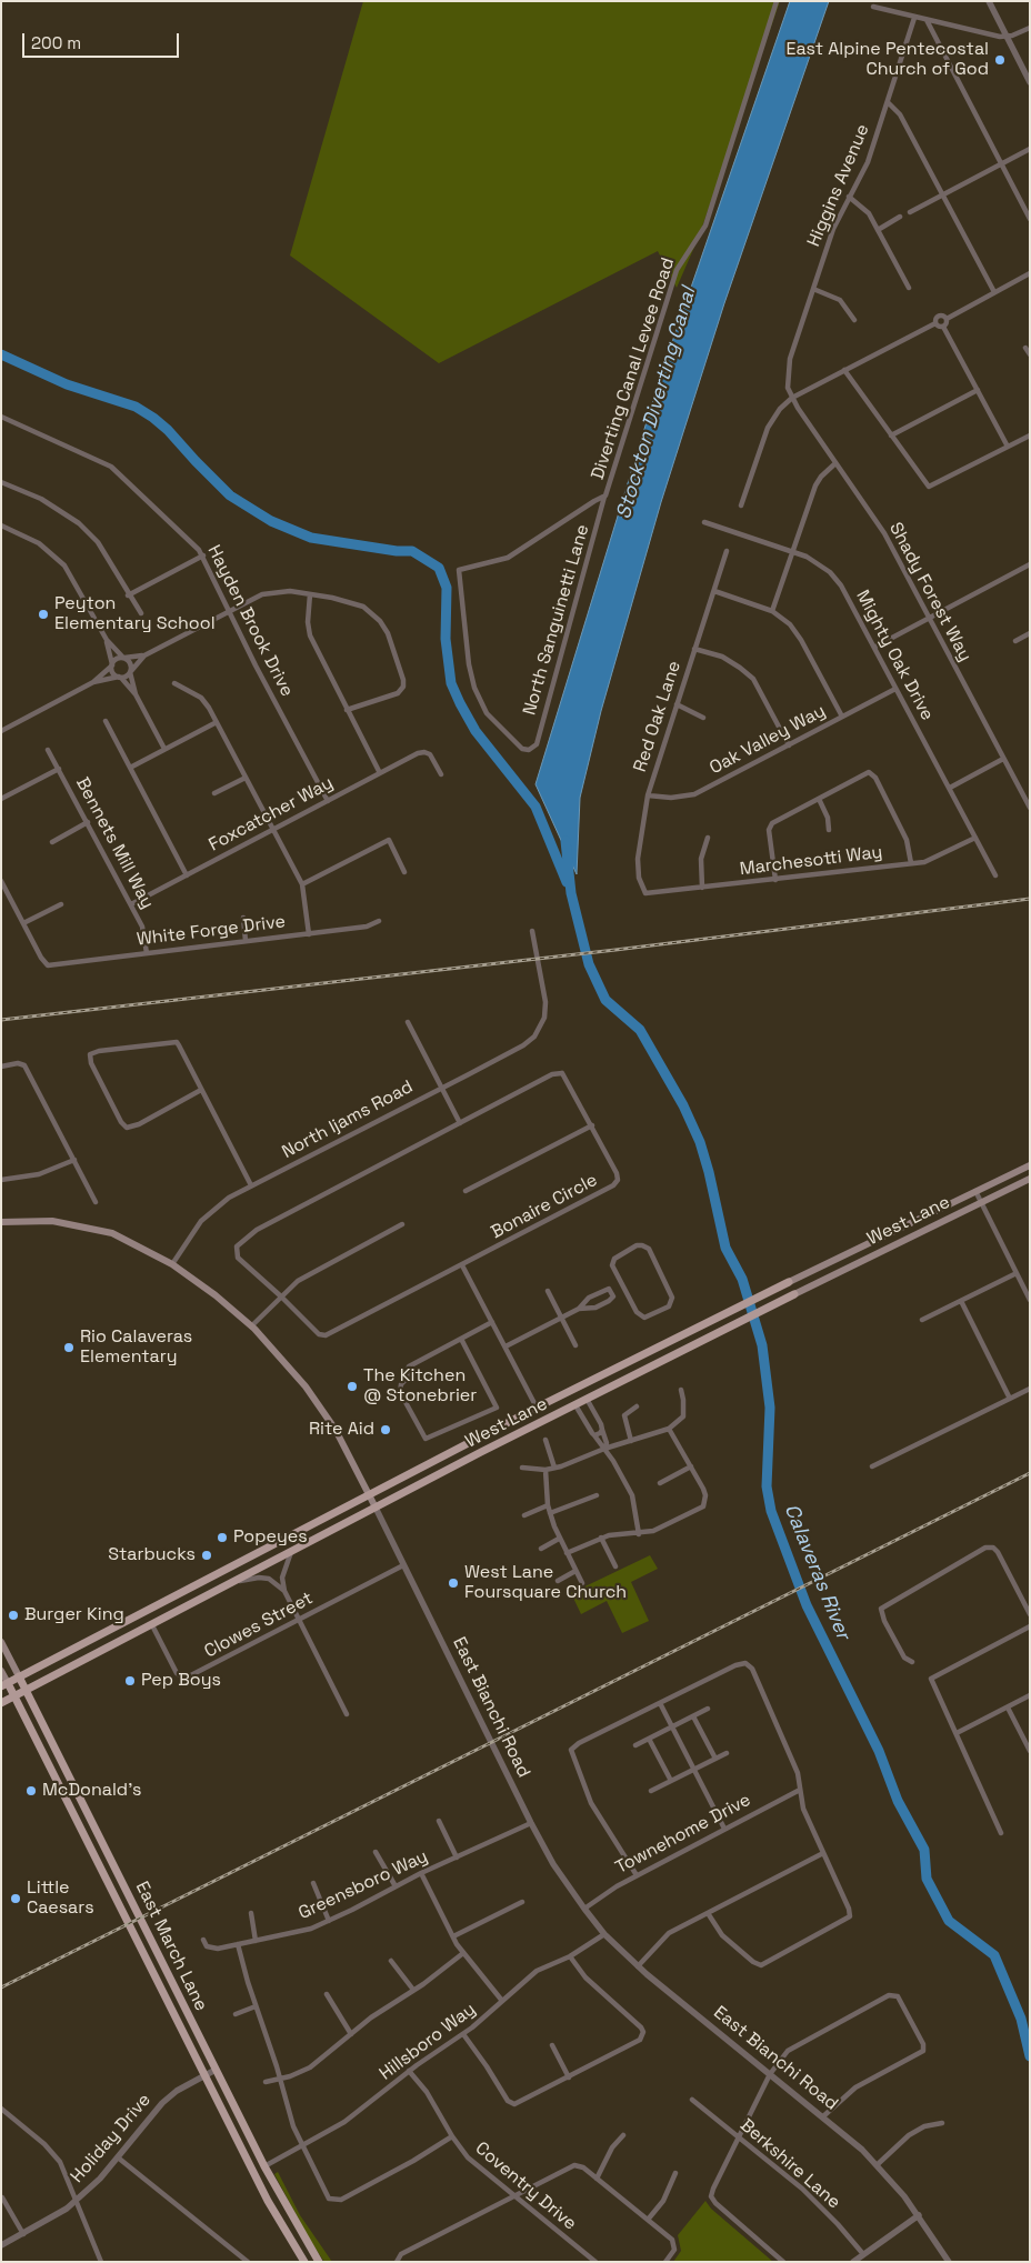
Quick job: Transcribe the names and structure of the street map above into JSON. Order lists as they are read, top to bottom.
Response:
{
  "streets": {
    "main road": ["West Lane", "East Bianchi Road", "East March Lane"],
    "street": [
      "Higgins Avenue",
      "Diverting Canal Levee Road",
      "Shady Forest Way",
      "North Sanguinetti Lane",
      "Hayden Brook Drive",
      "Mighty Oak Drive",
      "Red Oak Lane",
      "Oak Valley Way",
      "Foxcatcher Way",
      "Bennets Mill Way",
      "Marchesotti Way",
      "White Forge Drive",
      "North Ijams Road",
      "Bonaire Circle",
      "Clowes Street",
      "Townehome Drive",
      "Greensboro Way",
      "Hillsboro Way",
      "Holiday Drive",
      "Berkshire Lane",
      "Coventry Drive"
    ]
  },
  "crossings": [
    ["Higgins Avenue", "Shady Forest Way"],
    ["Diverting Canal Levee Road", "North Sanguinetti Lane"],
    ["Hayden Brook Drive", "Foxcatcher Way"],
    ["Mighty Oak Drive", "Oak Valley Way"],
    ["Mighty Oak Drive", "Marchesotti Way"],
    ["Red Oak Lane", "Oak Valley Way"],
    ["Red Oak Lane", "Marchesotti Way"],
    ["Foxcatcher Way", "Bennets Mill Way"],
    ["Bennets Mill Way", "White Forge Drive"],
    ["North Ijams Road", "East Bianchi Road"],
    ["West Lane", "Clowes Street"],
    ["West Lane", "East Bianchi Road"],
    ["West Lane", "East March Lane"],
    ["Clowes Street", "East Bianchi Road"],
    ["East Bianchi Road", "Townehome Drive"],
    ["East Bianchi Road", "Greensboro Way"],
    ["East Bianchi Road", "Hillsboro Way"],
    ["East March Lane", "Hillsboro Way"],
    ["East March Lane", "Holiday Drive"],
    ["Hillsboro Way", "Coventry Drive"]
  ],
  "water": ["Stockton Diverting Canal", "Calaveras River"],
  "places": [
    "East Alpine Pentecostal Church of God",
    "Peyton Elementary School",
    "Rio Calaveras Elementary",
    "The Kitchen @ Stonebrier",
    "Rite Aid",
    "Popeyes",
    "Starbucks",
    "West Lane Foursquare Church",
    "Burger King",
    "Pep Boys",
    "McDonald's",
    "Little Caesars"
  ],
  "scale_bar": "200 m"
}
